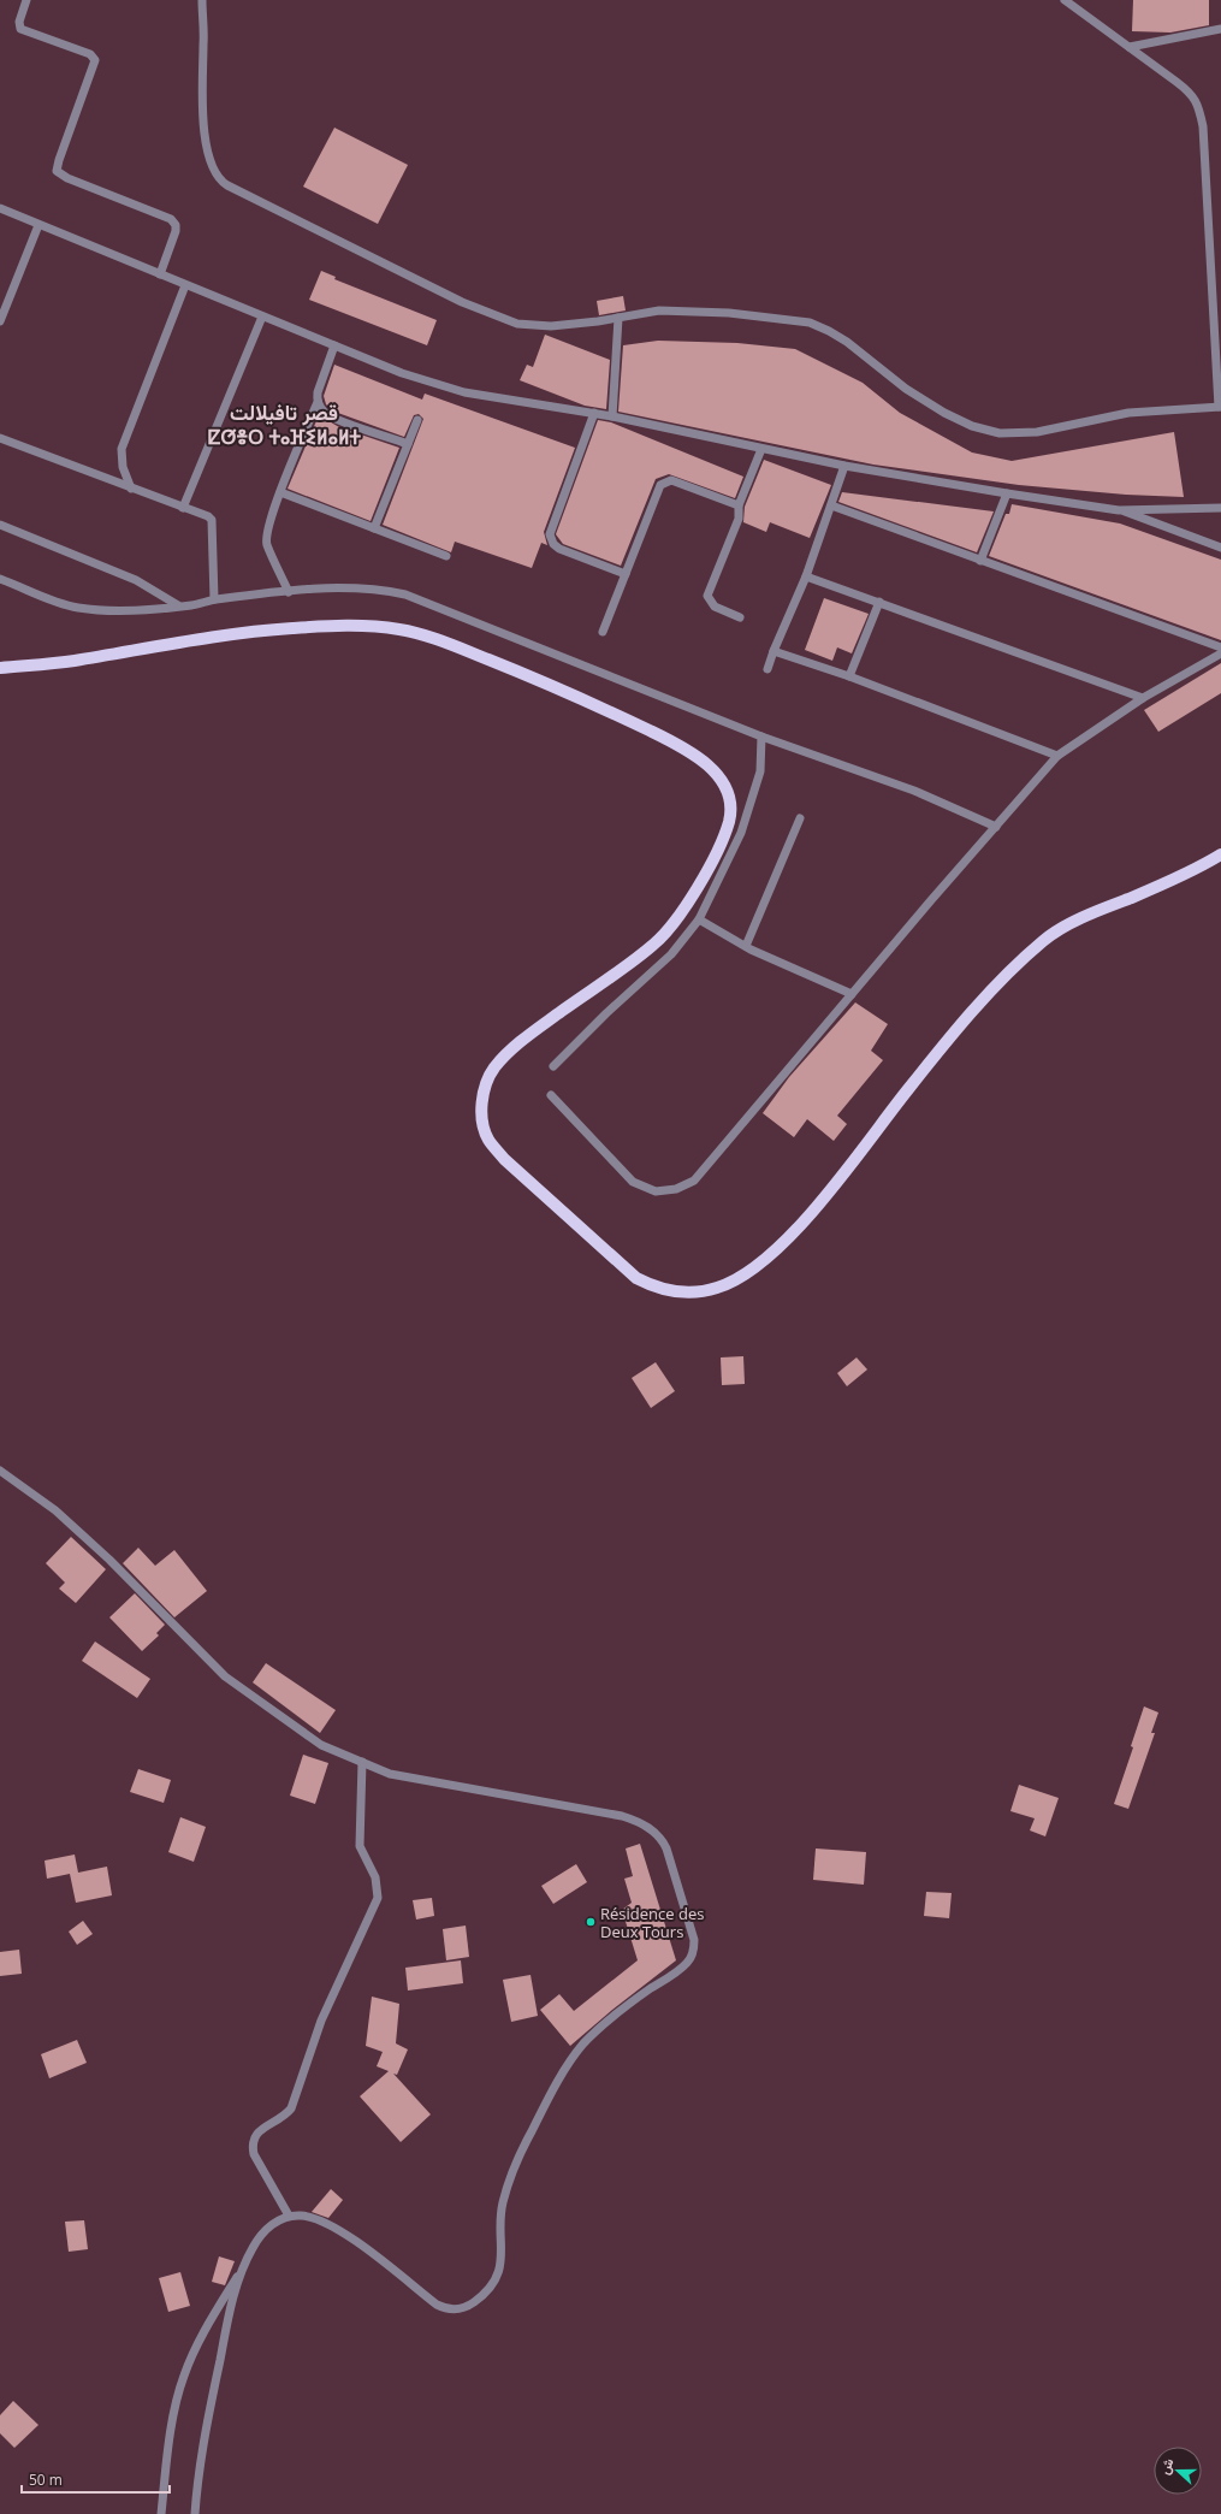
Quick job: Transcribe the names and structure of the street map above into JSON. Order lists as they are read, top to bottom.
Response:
{
  "districts": ["قصر تافيلالت ⵇⵚⴻⵔ ⵜⴰⴼⵉⵍⴰⵍⵜ"],
  "places": ["Résidence des Deux Tours"],
  "scale_bar": "50 m",
  "north": "left"
}
